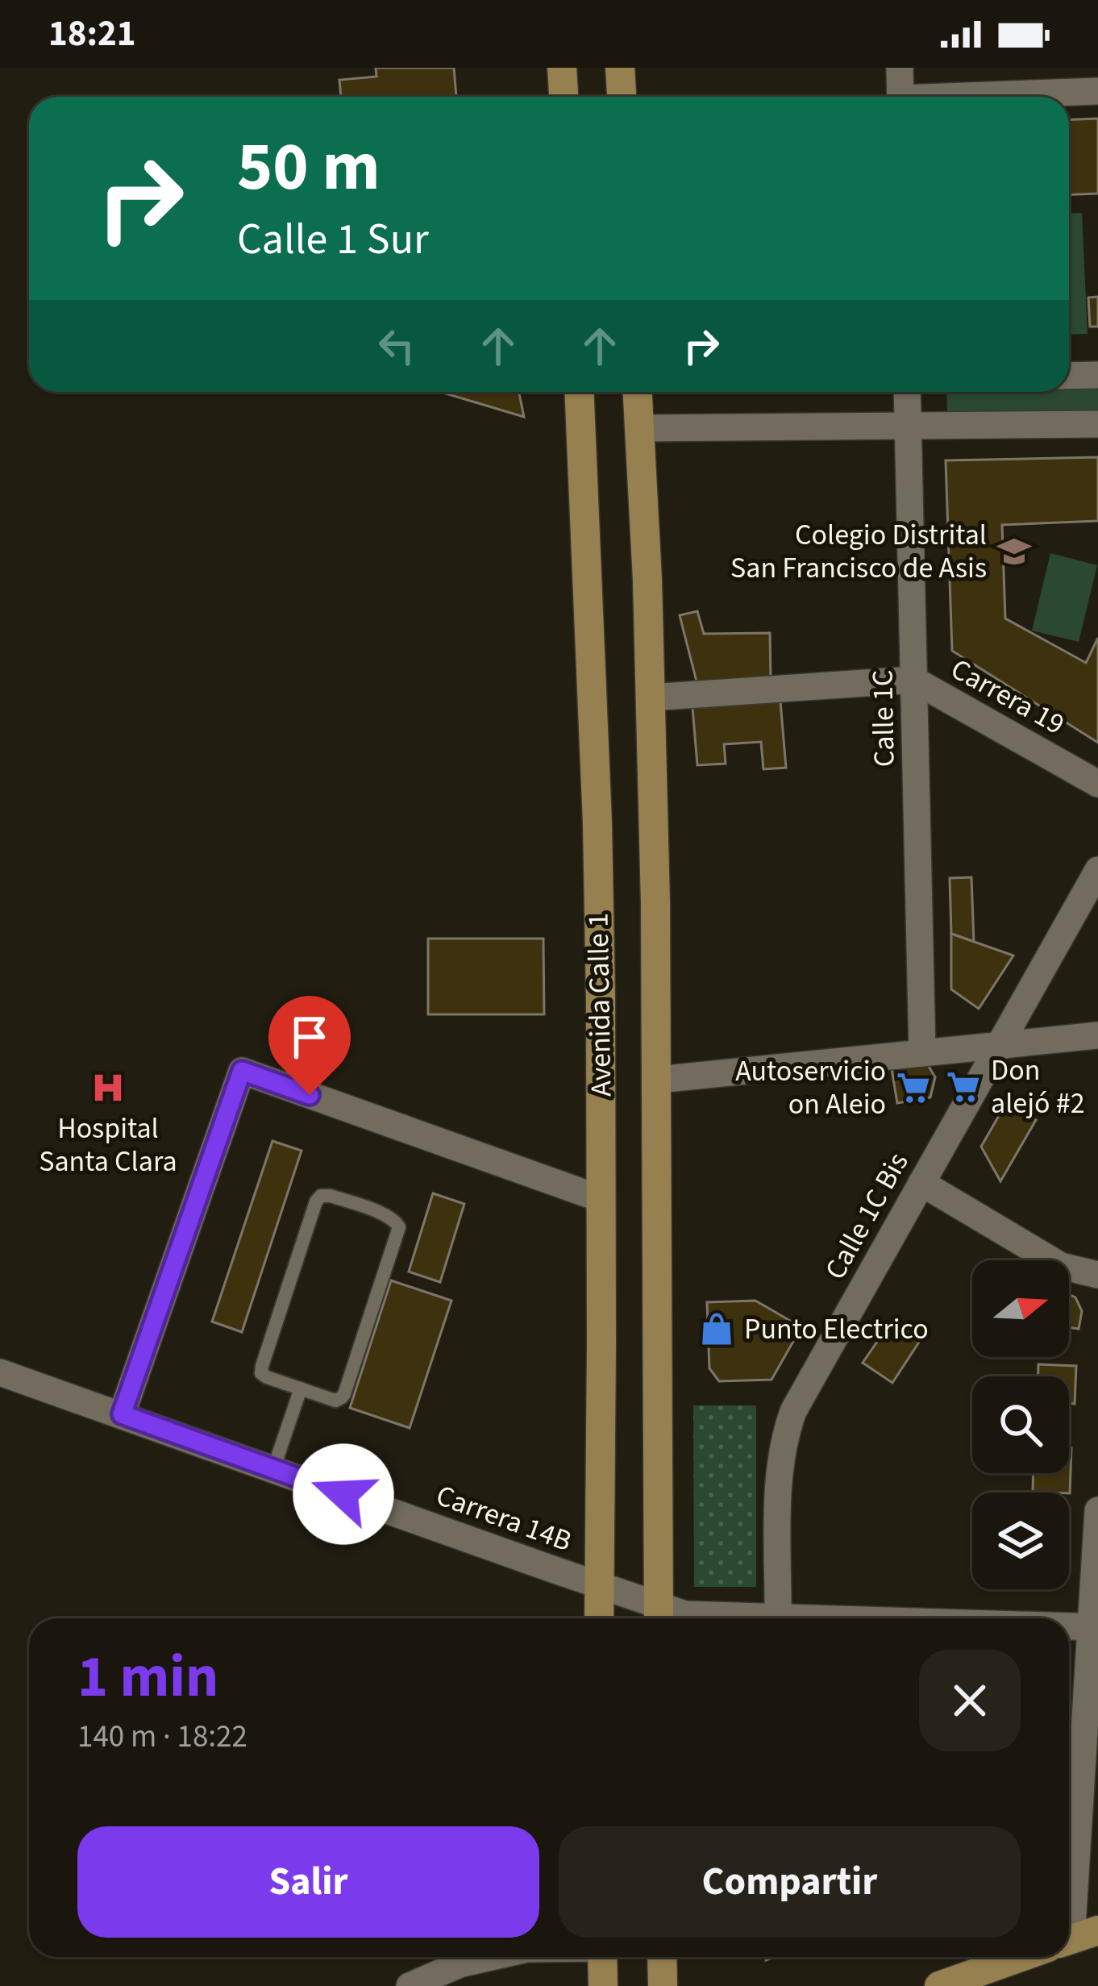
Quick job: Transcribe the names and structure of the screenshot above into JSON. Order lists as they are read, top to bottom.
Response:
{
  "streets": {
    "main road": ["Avenida Calle 1"],
    "street": [
      "Carrera 19",
      "Calle 1C",
      "Calle 1C Bis",
      "Carrera 14B"
    ]
  },
  "crossings": [
    ["Carrera 19", "Calle 1C"],
    ["Carrera 19", "Avenida Calle 1"],
    ["Avenida Calle 1", "Carrera 14B"]
  ],
  "places": {
    "school or university": ["Colegio Distrital San Francisco de Asis"],
    "supermarket": ["Don alejó #2", "Autoservicio on Aleio"],
    "hospital": ["Hospital Santa Clara"],
    "shop": ["Punto Electrico"]
  },
  "north": "right",
  "page": {
    "status": "18:21",
    "turn": ["50 m", "Calle 1 Sur"],
    "heading": ["1 min", "140 m · 18:22"],
    "buttons": ["Salir", "Compartir"]
  }
}
